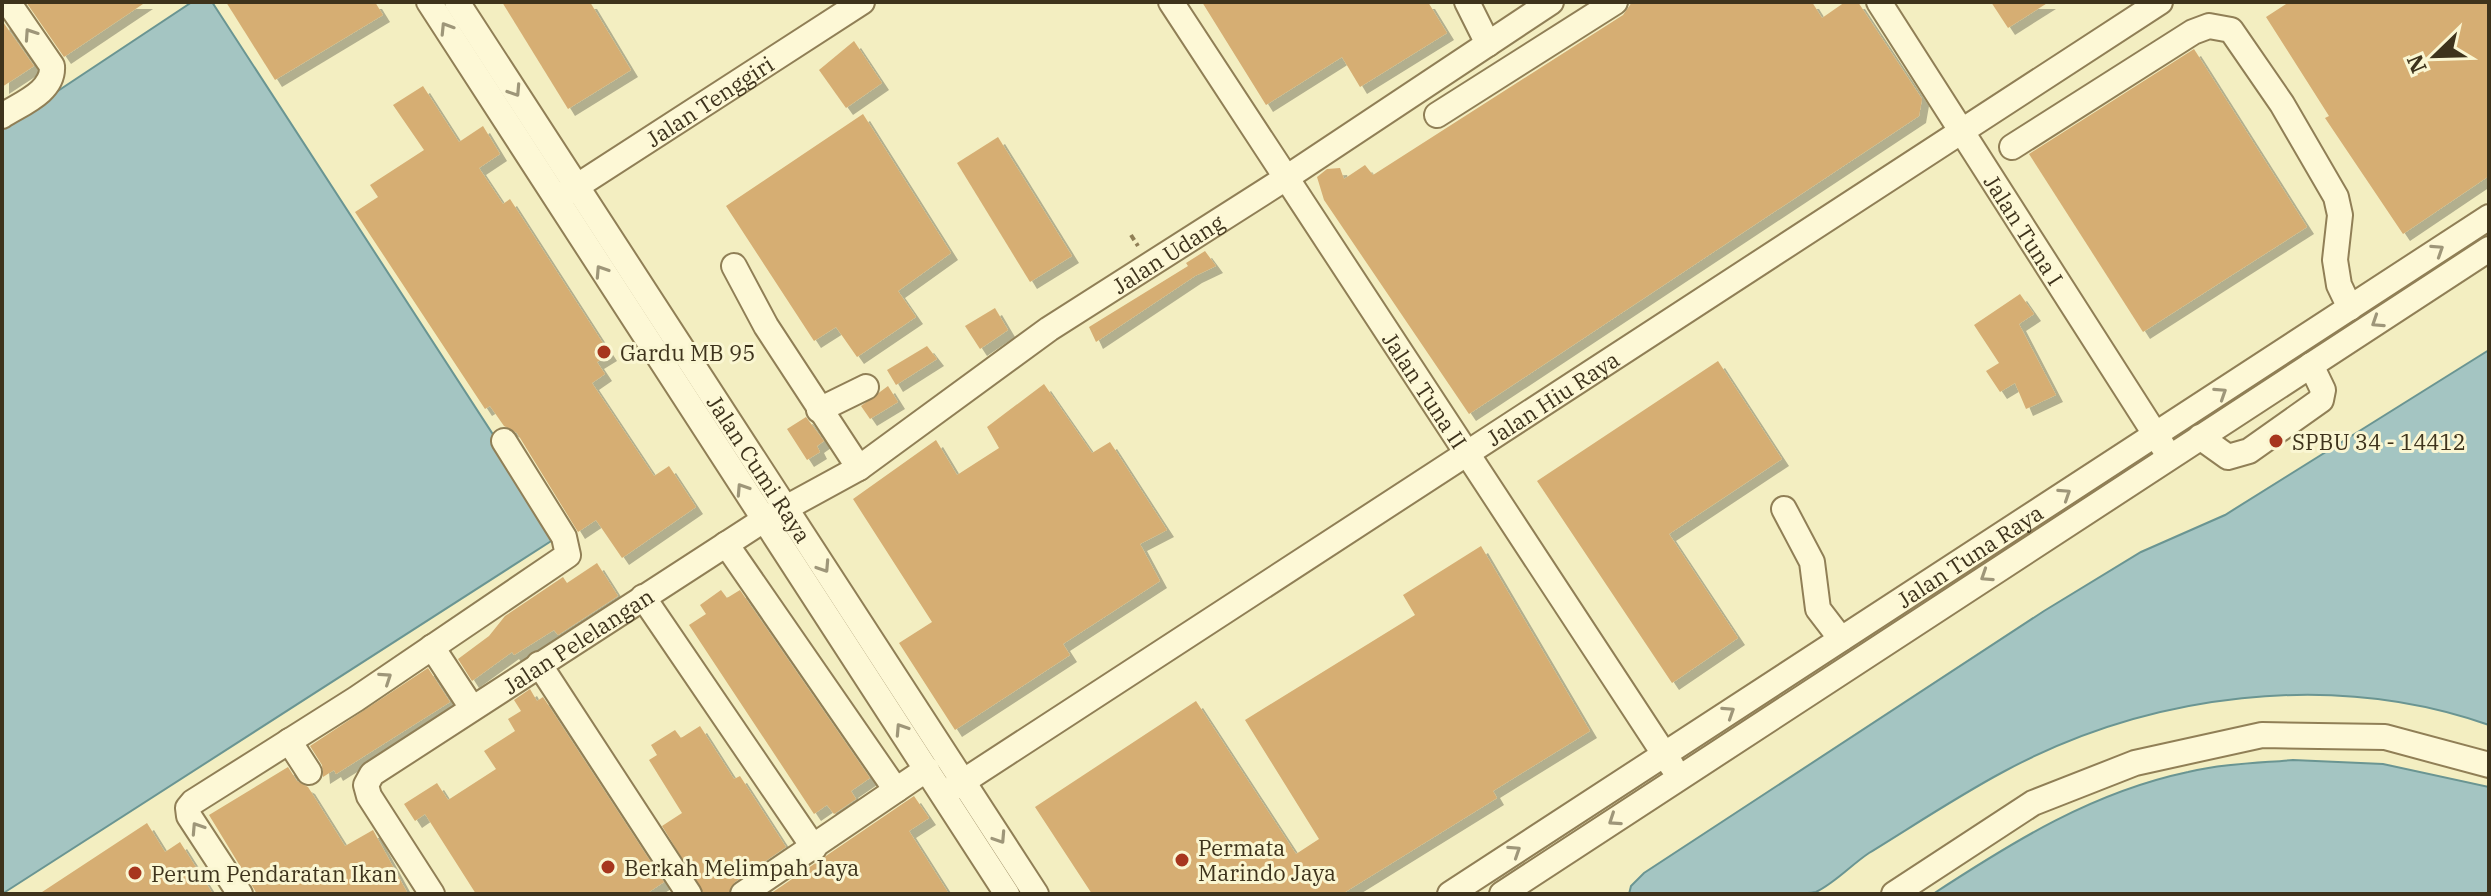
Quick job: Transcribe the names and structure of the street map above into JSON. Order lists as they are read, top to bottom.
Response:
{
  "streets": {
    "street": [
      "Jalan Tenggiri",
      "Jalan Tuna I",
      "Jalan Udang",
      "Jalan Tuna II",
      "Jalan Hiu Raya",
      "Jalan Cumi Raya",
      "Jalan Tuna Raya",
      "Jalan Pelelangan"
    ]
  },
  "crossings": [
    ["Jalan Tenggiri", "Jalan Cumi Raya"],
    ["Jalan Tuna I", "Jalan Hiu Raya"],
    ["Jalan Tuna I", "Jalan Tuna Raya"],
    ["Jalan Udang", "Jalan Tuna II"],
    ["Jalan Udang", "Jalan Cumi Raya"],
    ["Jalan Udang", "Jalan Pelelangan"],
    ["Jalan Tuna II", "Jalan Hiu Raya"],
    ["Jalan Tuna II", "Jalan Tuna Raya"],
    ["Jalan Hiu Raya", "Jalan Cumi Raya"],
    ["Jalan Cumi Raya", "Jalan Pelelangan"]
  ],
  "places": [
    "Gardu MB 95",
    "SPBU 34 - 14412",
    "Permata Marindo Jaya",
    "Berkah Melimpah Jaya",
    "Perum Pendaratan Ikan"
  ],
  "north": "bottom left"
}
